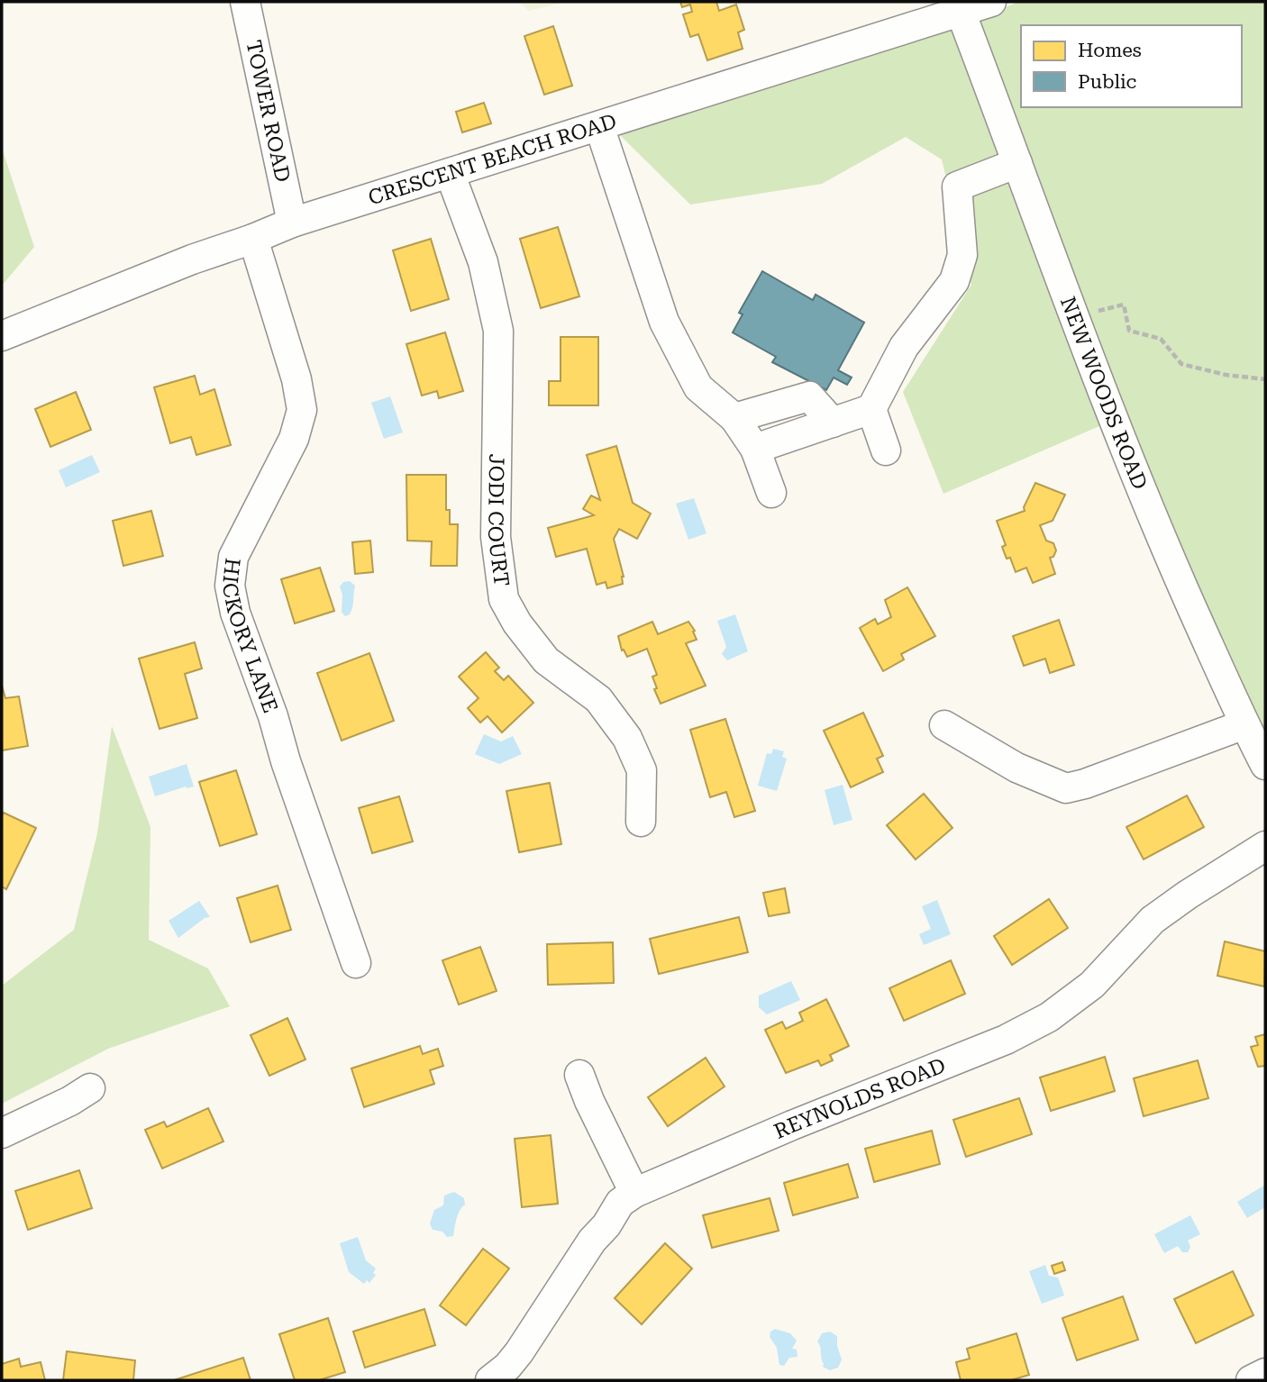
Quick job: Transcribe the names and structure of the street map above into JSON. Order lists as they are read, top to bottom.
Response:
{
  "streets": {
    "street": [
      "TOWER ROAD",
      "CRESCENT BEACH ROAD",
      "NEW WOODS ROAD",
      "JODI COURT",
      "HICKORY LANE",
      "REYNOLDS ROAD"
    ]
  },
  "crossings": [
    ["TOWER ROAD", "CRESCENT BEACH ROAD"],
    ["CRESCENT BEACH ROAD", "NEW WOODS ROAD"],
    ["CRESCENT BEACH ROAD", "JODI COURT"],
    ["CRESCENT BEACH ROAD", "HICKORY LANE"]
  ],
  "legend": ["Homes", "Public"]
}
